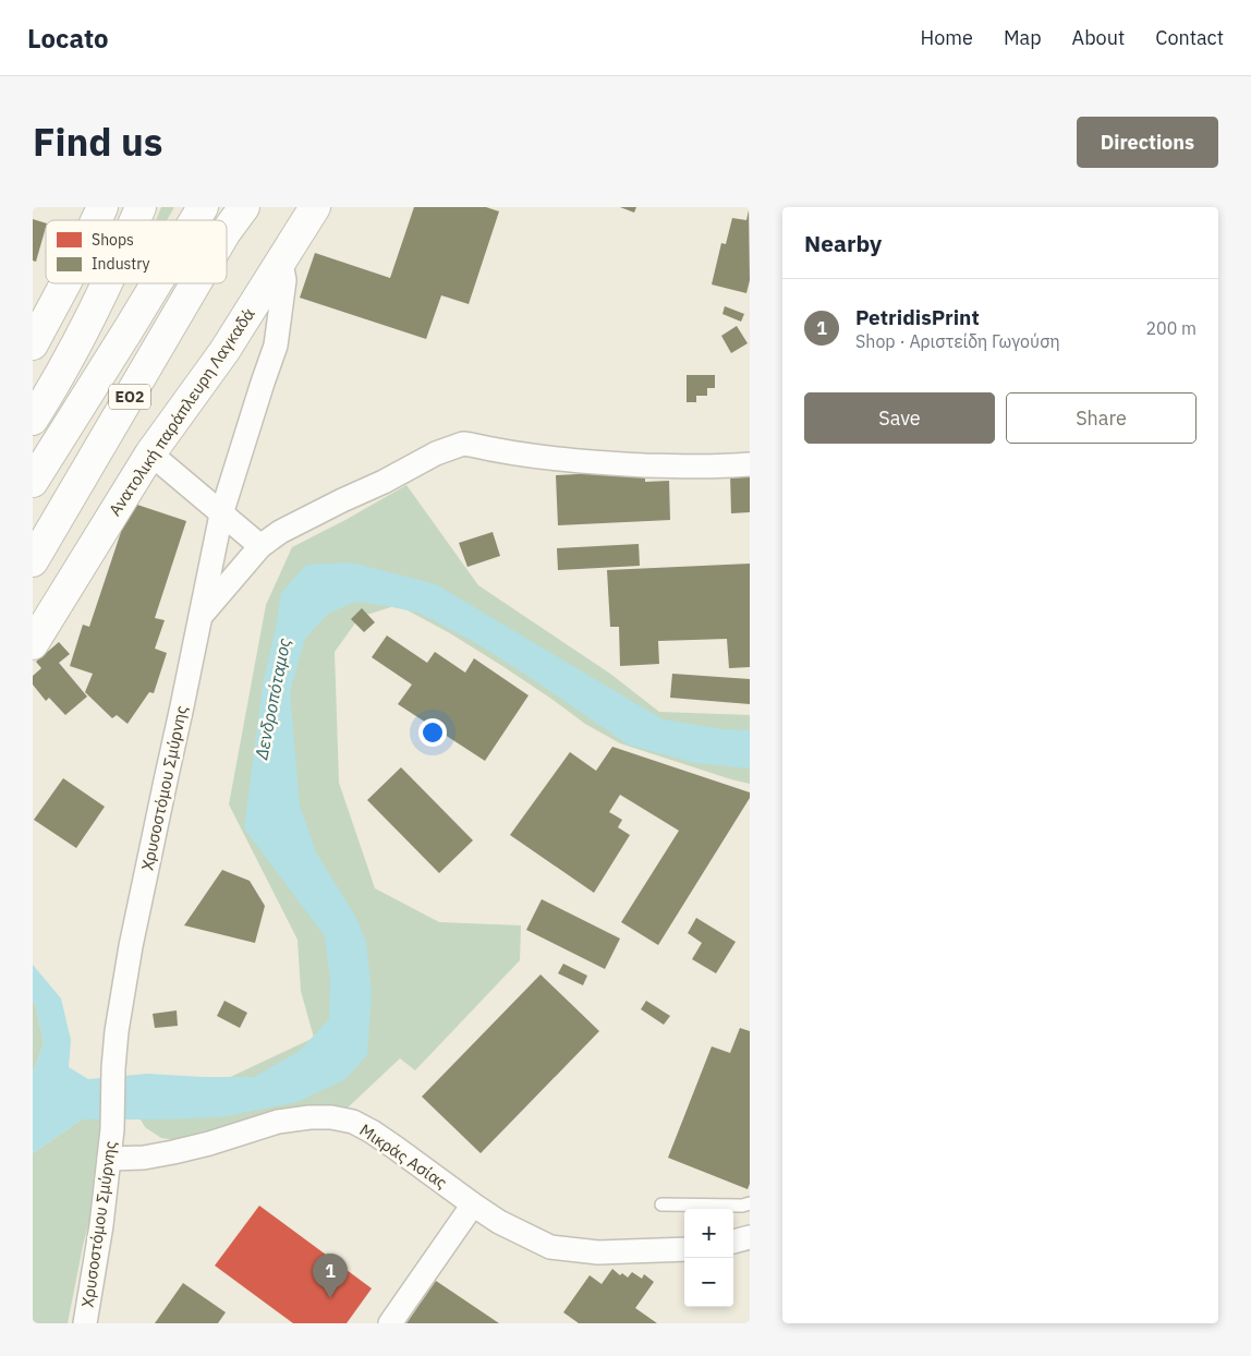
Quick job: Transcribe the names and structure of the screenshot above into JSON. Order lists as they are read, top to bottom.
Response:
{
  "streets": {
    "main road": ["ΕΟ2", "Ανατολική παράπλευρη Λαγκαδά"],
    "street": ["Χρυσοστόμου Σμύρνης", "Μικράς Ασίας"]
  },
  "crossings": [
    ["Ανατολική παράπλευρη Λαγκαδά", "Χρυσοστόμου Σμύρνης"],
    ["Χρυσοστόμου Σμύρνης", "Μικράς Ασίας"]
  ],
  "water": ["Δενδροπόταμος"],
  "legend": ["Shops", "Industry"],
  "page": {
    "header": "Locato",
    "nav": [
      "Home",
      "Map",
      "About",
      "Contact"
    ],
    "title": "Find us",
    "buttons": [
      "Directions",
      ["Save", "Share"]
    ],
    "heading": "Nearby",
    "list": [
      {
        "mark": "1",
        "name": "PetridisPrint",
        "note": "Shop · Αριστείδη Γωγούση",
        "value": "200 m"
      }
    ],
    "map_buttons": ["+", "−"],
    "pins": "1"
  }
}
